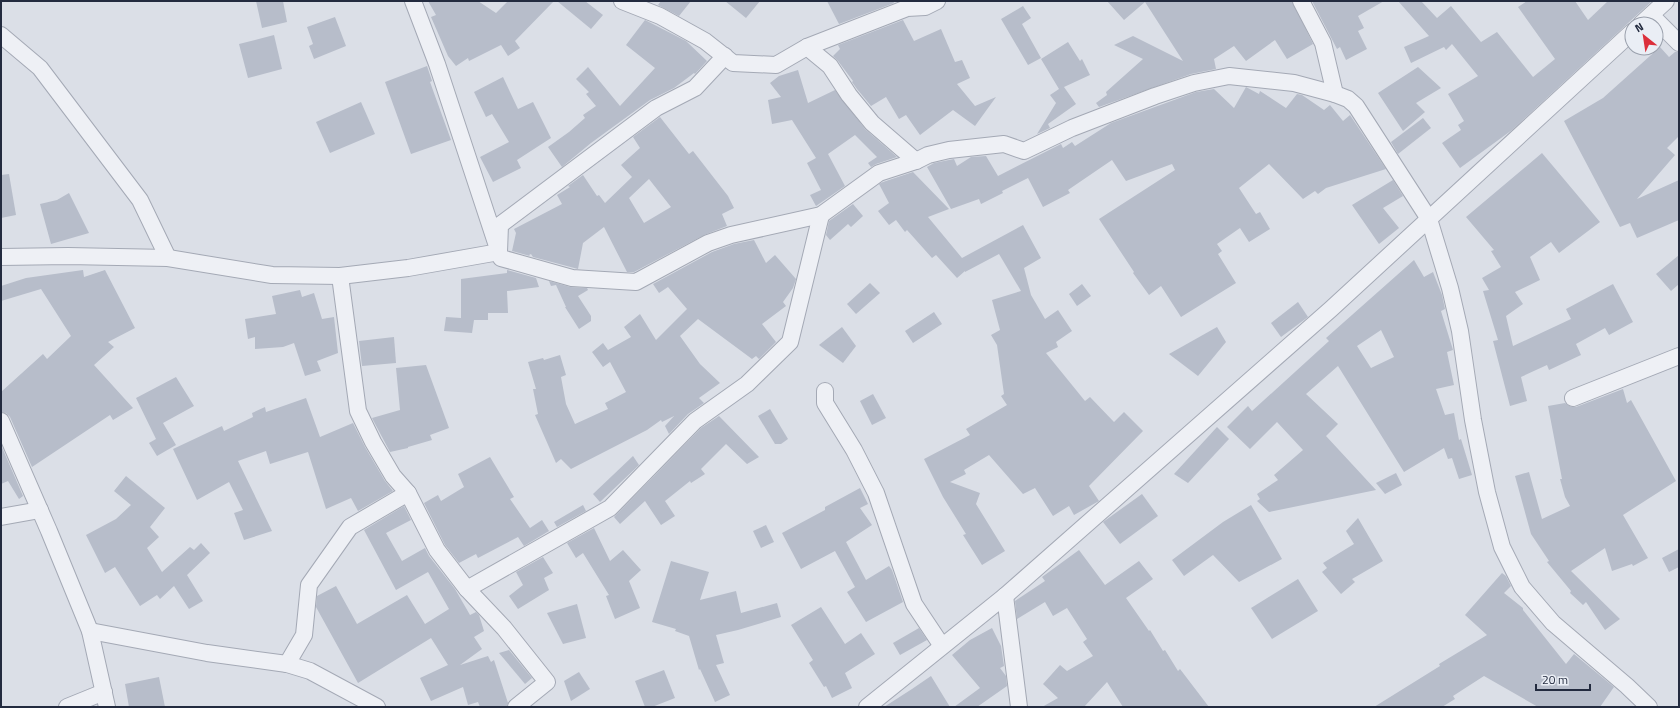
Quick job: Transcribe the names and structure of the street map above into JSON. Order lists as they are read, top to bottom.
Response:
{
  "scale_bar": "20 m",
  "north": "top left"
}
